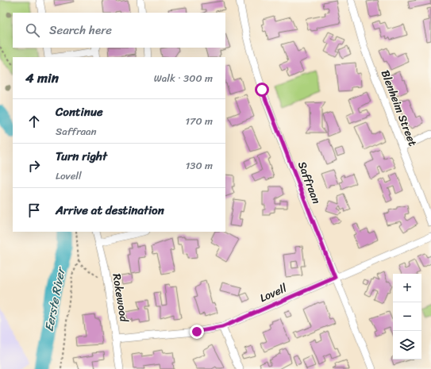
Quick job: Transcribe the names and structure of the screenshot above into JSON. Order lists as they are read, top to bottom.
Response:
{
  "streets": {
    "street": [
      "Blenheim Street",
      "Saffraan",
      "Lovell",
      "Rokewood"
    ]
  },
  "crossings": [
    ["Saffraan", "Lovell"],
    ["Lovell", "Rokewood"]
  ],
  "water": ["Eerste River"],
  "page": {
    "search": "Search here",
    "heading": ["4 min", "Walk · 300 m"],
    "list": [
      ["Continue", "Saffraan", "170 m"],
      ["Turn right", "Lovell", "130 m"],
      "Arrive at destination"
    ],
    "map_buttons": ["+", "−"]
  }
}
